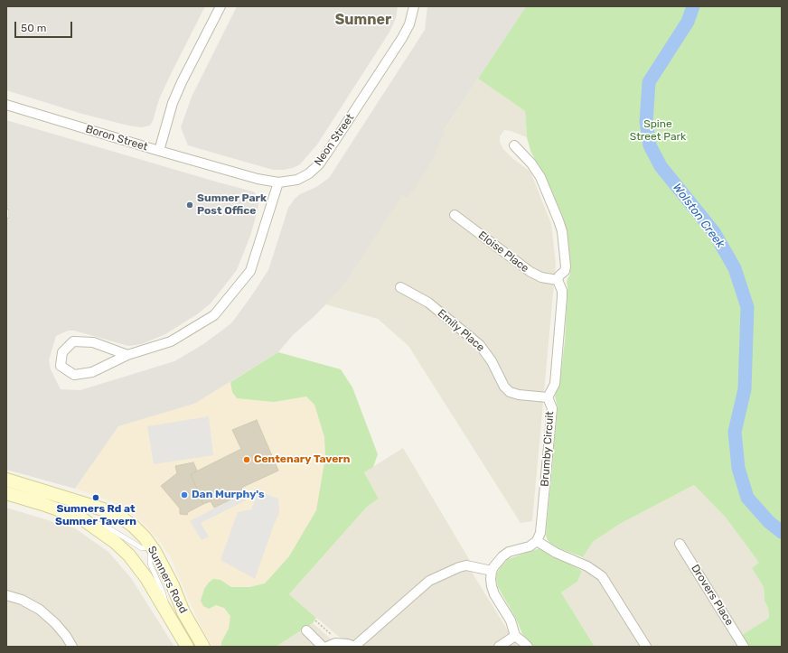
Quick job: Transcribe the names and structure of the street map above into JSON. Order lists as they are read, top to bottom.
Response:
{
  "streets": {
    "main road": ["Sumners Road"],
    "street": [
      "Boron Street",
      "Neon Street",
      "Eloise Place",
      "Emily Place",
      "Brumby Circuit",
      "Drovers Place"
    ]
  },
  "crossings": [
    ["Boron Street", "Neon Street"],
    ["Eloise Place", "Brumby Circuit"],
    ["Emily Place", "Brumby Circuit"]
  ],
  "districts": ["Sumner"],
  "water": ["Wolston Creek"],
  "parks": ["Spine Street Park"],
  "places": [
    "Sumner Park Post Office",
    "Centenary Tavern",
    "Dan Murphy's",
    "Sumners Rd at Sumner Tavern"
  ],
  "scale_bar": "50 m"
}
